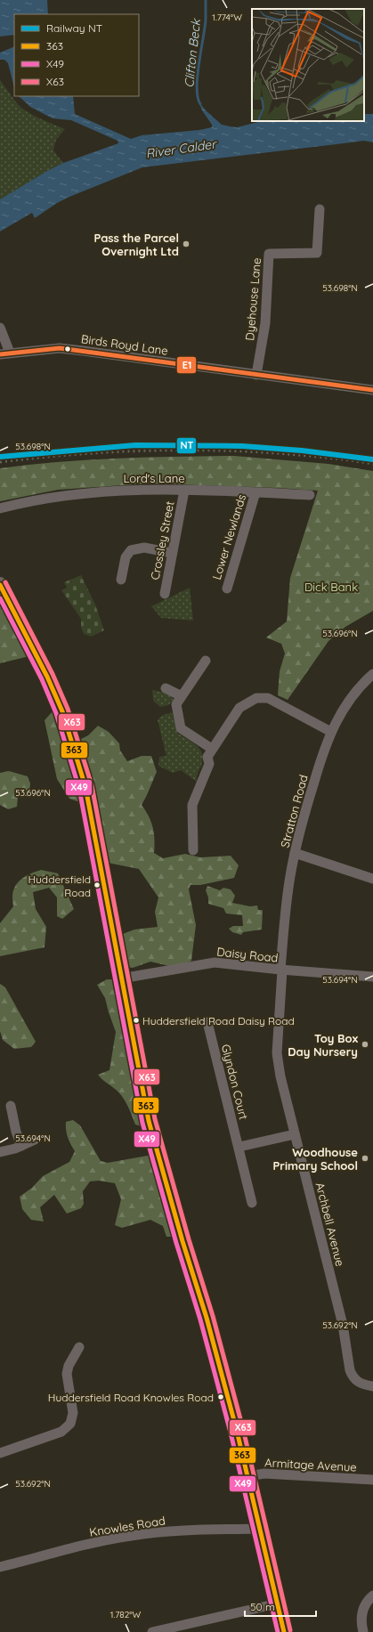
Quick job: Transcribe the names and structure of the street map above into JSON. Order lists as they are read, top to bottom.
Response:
{
  "streets": {
    "street": [
      "Dyehouse Lane",
      "Birds Royd Lane",
      "Lord's Lane",
      "Lower Newlands",
      "Crossley Street",
      "Stratton Road",
      "Daisy Road",
      "Glyndon Court",
      "Archbell Avenue",
      "Armitage Avenue",
      "Knowles Road"
    ]
  },
  "crossings": [
    ["Dyehouse Lane", "Birds Royd Lane"],
    ["Lord's Lane", "Lower Newlands"],
    ["Lord's Lane", "Crossley Street"],
    ["Stratton Road", "Daisy Road"],
    ["Stratton Road", "Archbell Avenue"],
    ["Daisy Road", "Archbell Avenue"]
  ],
  "water": ["Clifton Beck", "River Calder"],
  "parks": ["Dick Bank"],
  "places": [
    "Pass the Parcel Overnight Ltd",
    "Huddersfield Road",
    "Huddersfield Road Daisy Road",
    "Toy Box Day Nursery",
    "Woodhouse Primary School",
    "Huddersfield Road Knowles Road"
  ],
  "lines": [
    "transit line E1",
    "rail line NT",
    "transit line X63",
    "transit line 363",
    "transit line X49"
  ],
  "legend": [
    "Railway NT",
    "363",
    "X49",
    "X63"
  ],
  "scale_bar": "50 m",
  "coordinates": [
    "1.774°W",
    "53.698°N",
    "53.696°N",
    "53.694°N",
    "53.692°N",
    "1.782°W"
  ]
}
